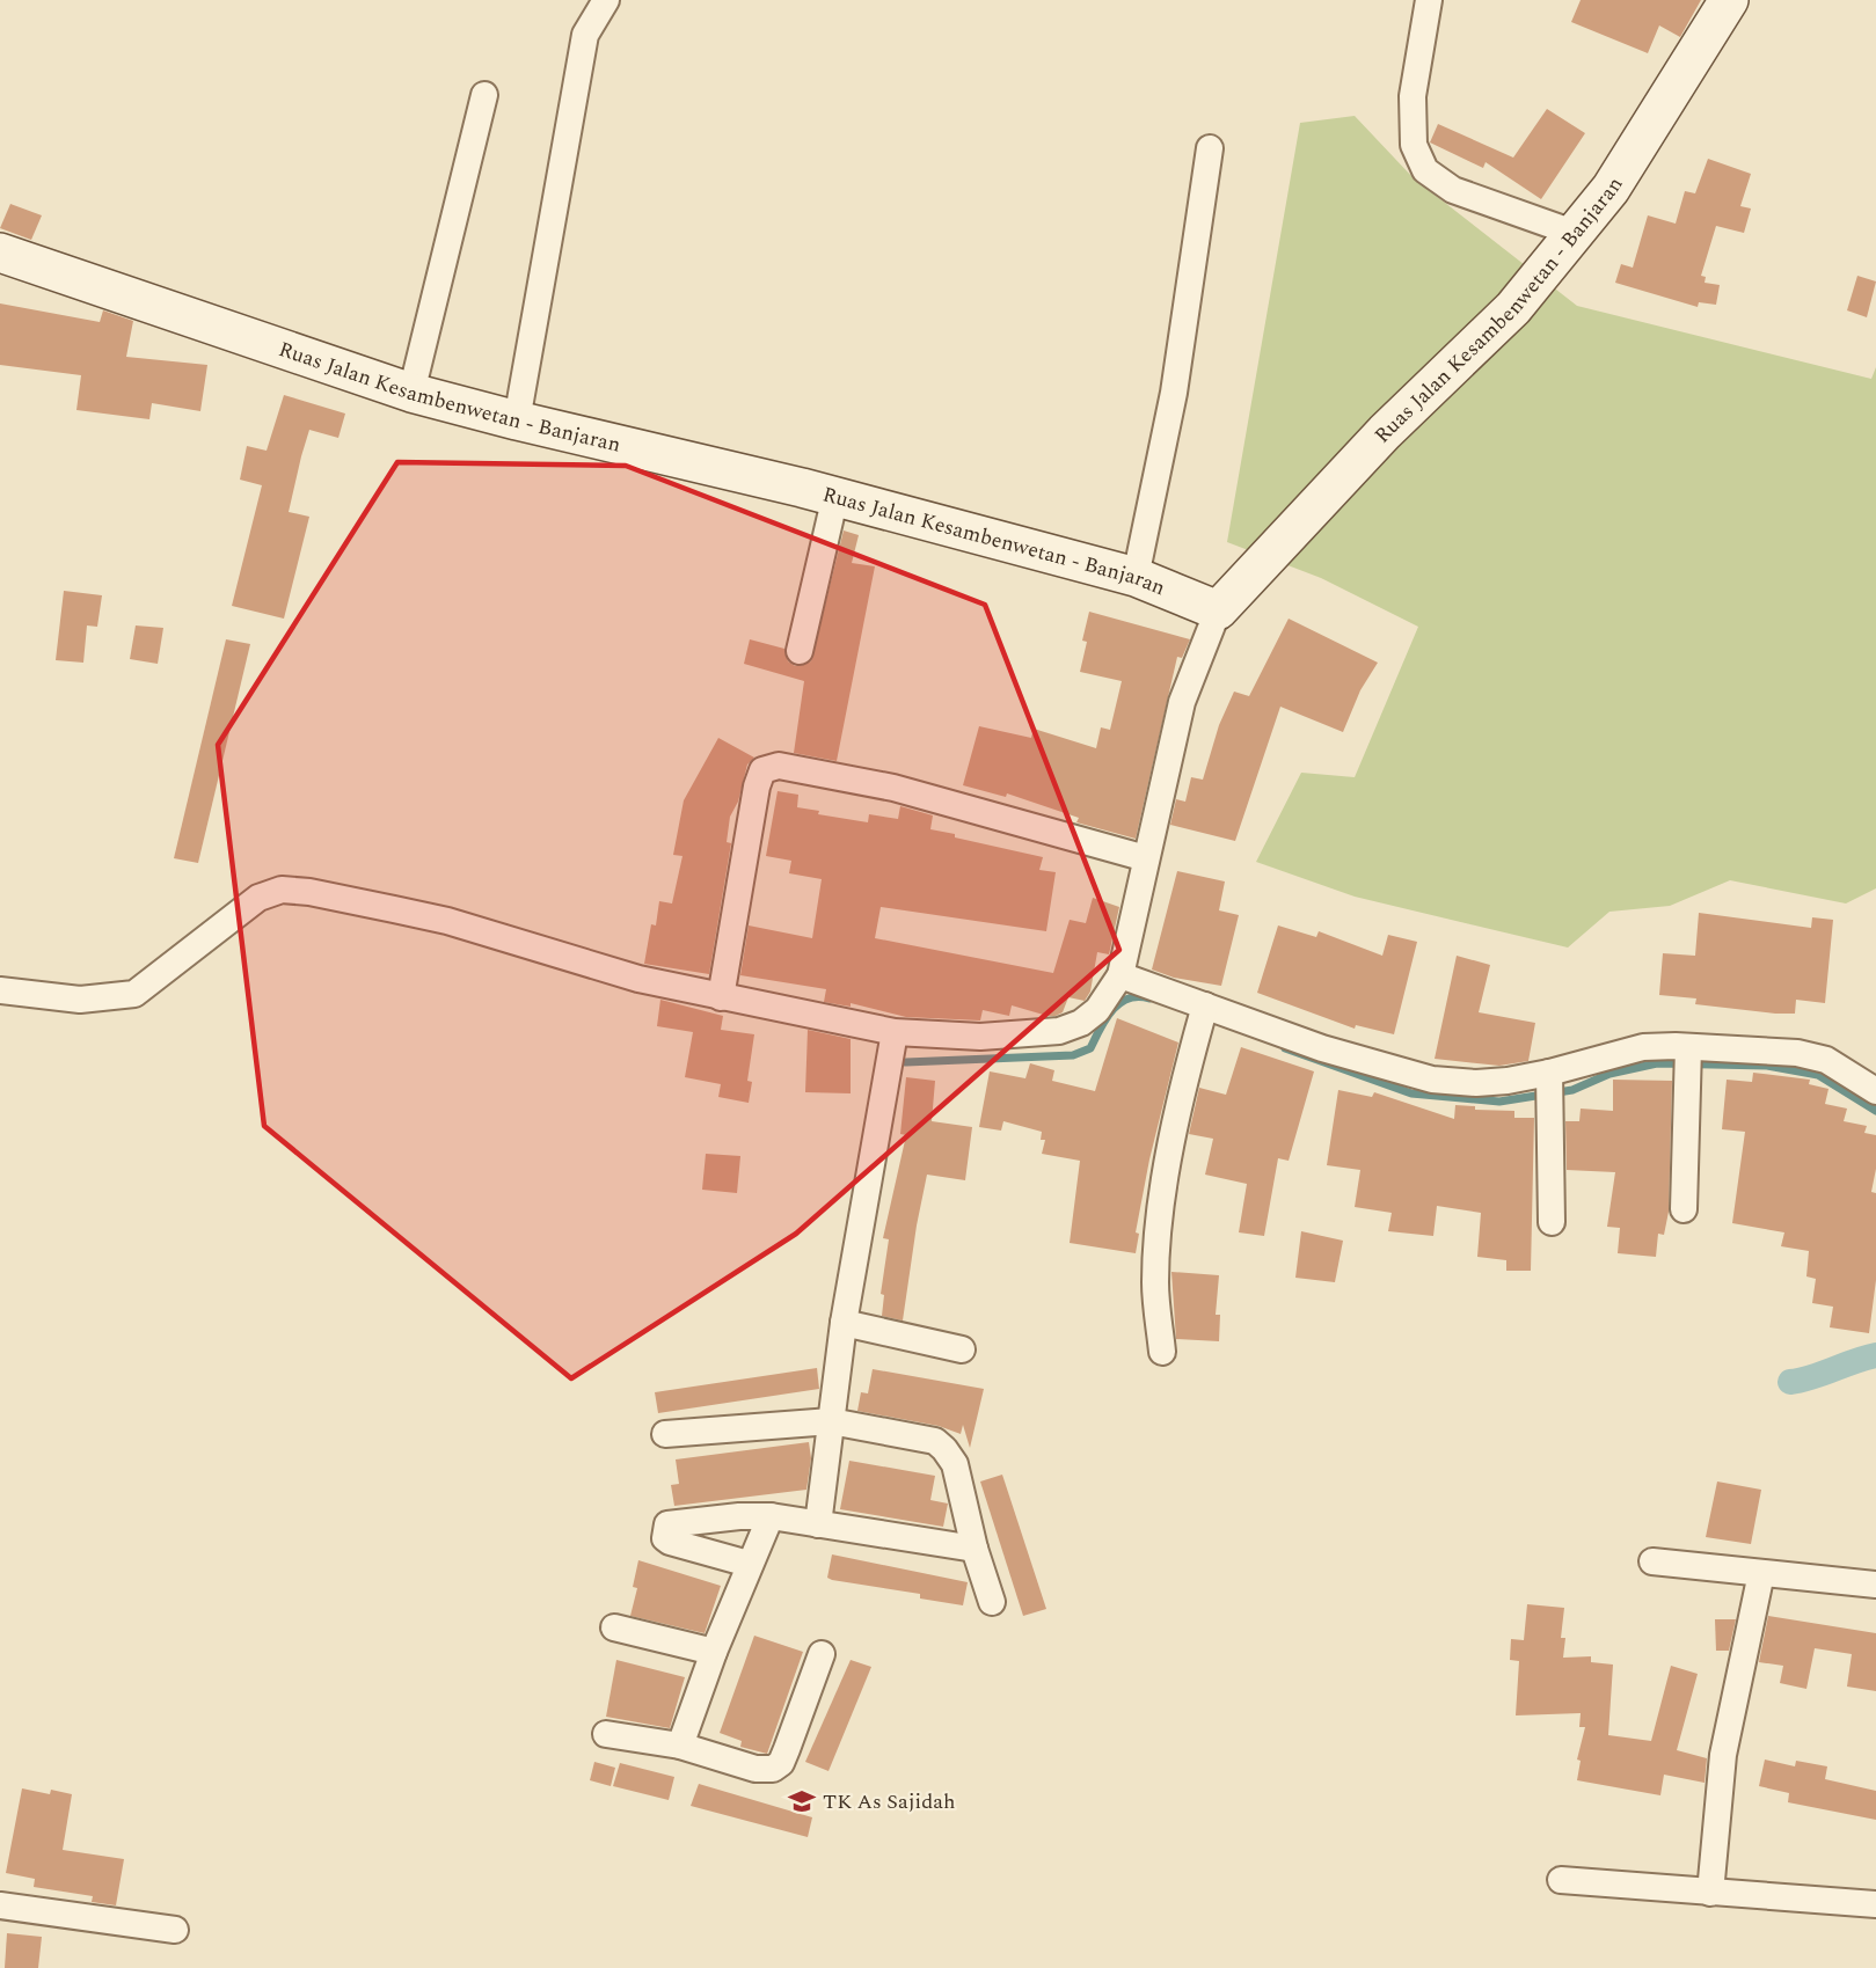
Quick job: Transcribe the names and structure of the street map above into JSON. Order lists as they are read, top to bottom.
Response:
{
  "streets": {
    "main road": ["Ruas Jalan Kesambenwetan - Banjaran"]
  },
  "places": {
    "school or university": ["TK As Sajidah"]
  }
}
